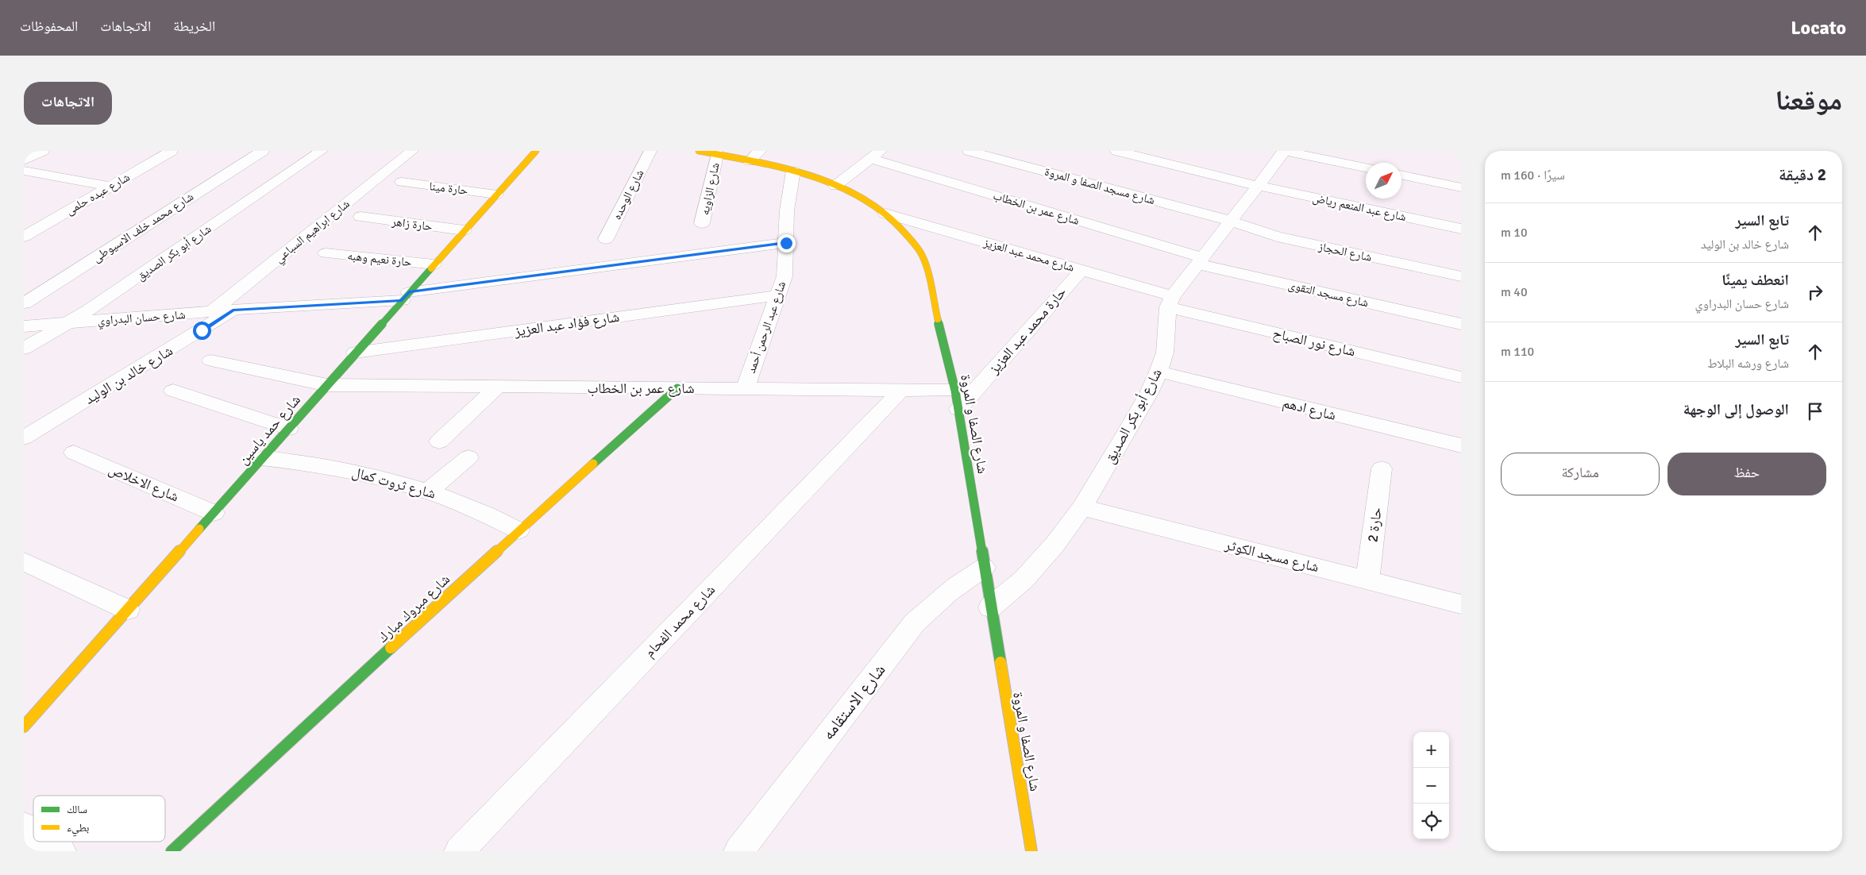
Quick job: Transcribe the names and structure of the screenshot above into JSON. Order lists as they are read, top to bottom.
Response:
{
  "streets": {
    "street": [
      "شارع مسجد الصفا و المروة",
      "حارة مينا",
      "شارع الزاويه",
      "شارع عبده حلمى",
      "شارع الوحده",
      "شارع عبد المنعم رياض",
      "شارع عمر بن الخطاب",
      "حارة زاهر",
      "شارع محمد خلف الاسيوطى",
      "شارع ابراهيم السباعي",
      "شارع الحجاز",
      "شارع أبو بكر الصديق",
      "شارع محمد عبد العزيز",
      "حارة نعيم وهبه",
      "شارع مسجد التقوى",
      "شارع حسان البدراوي",
      "شارع فؤاد عبد العزيز",
      "شارع عبد الرحمن أحمد",
      "حارة محمد عبد العزيز",
      "شارع نور الصباح",
      "شارع خالد بن الوليد",
      "شارع ادهم",
      "شارع الصفا و المروة",
      "شارع حمد ياسين",
      "شارع الاخلاص",
      "شارع ثروت كمال",
      "حارة 2",
      "شارع مسجد الكوثر",
      "شارع مبروك مبارك",
      "شارع محمد الفحام",
      "شارع الاستقامه"
    ]
  },
  "crossings": [
    ["شارع مسجد الصفا و المروة", "شارع الحجاز"],
    ["حارة مينا", "شارع حمد ياسين"],
    ["شارع الزاويه", "شارع الصفا و المروة"],
    ["شارع عمر بن الخطاب", "شارع مسجد التقوى"],
    ["شارع عمر بن الخطاب", "شارع عبد الرحمن أحمد"],
    ["شارع عمر بن الخطاب", "حارة محمد عبد العزيز"],
    ["شارع عمر بن الخطاب", "شارع الصفا و المروة"],
    ["شارع عمر بن الخطاب", "شارع حمد ياسين"],
    ["شارع عمر بن الخطاب", "شارع مبروك مبارك"],
    ["شارع عمر بن الخطاب", "شارع محمد الفحام"],
    ["حارة زاهر", "شارع حمد ياسين"],
    ["شارع ابراهيم السباعي", "شارع حسان البدراوي"],
    ["شارع أبو بكر الصديق", "شارع محمد عبد العزيز"],
    ["شارع أبو بكر الصديق", "شارع حسان البدراوي"],
    ["شارع أبو بكر الصديق", "شارع نور الصباح"],
    ["شارع أبو بكر الصديق", "شارع ادهم"],
    ["شارع أبو بكر الصديق", "شارع الصفا و المروة"],
    ["شارع أبو بكر الصديق", "شارع مسجد الكوثر"],
    ["شارع محمد عبد العزيز", "حارة محمد عبد العزيز"],
    ["شارع محمد عبد العزيز", "شارع نور الصباح"],
    ["شارع محمد عبد العزيز", "شارع الصفا و المروة"],
    ["حارة نعيم وهبه", "شارع حمد ياسين"],
    ["شارع حسان البدراوي", "شارع عبد الرحمن أحمد"],
    ["شارع حسان البدراوي", "شارع خالد بن الوليد"],
    ["شارع حسان البدراوي", "شارع حمد ياسين"],
    ["شارع فؤاد عبد العزيز", "شارع عبد الرحمن أحمد"],
    ["شارع فؤاد عبد العزيز", "شارع حمد ياسين"],
    ["شارع عبد الرحمن أحمد", "شارع الصفا و المروة"],
    ["حارة محمد عبد العزيز", "شارع الصفا و المروة"],
    ["شارع الصفا و المروة", "شارع الاستقامه"],
    ["شارع حمد ياسين", "شارع الاخلاص"],
    ["شارع حمد ياسين", "شارع ثروت كمال"],
    ["شارع ثروت كمال", "شارع مبروك مبارك"],
    ["حارة 2", "شارع مسجد الكوثر"]
  ],
  "legend": ["سالك", "بطيء"],
  "north": "top right",
  "page": {
    "header": "Locato",
    "nav": ["الخريطة", "الاتجاهات", "المحفوظات"],
    "title": "موقعنا",
    "buttons": [
      "الاتجاهات",
      ["حفظ", "مشاركة"]
    ],
    "heading": ["2 دقيقة", "سيرًا · 160 m"],
    "list": [
      ["تابع السير", "شارع خالد بن الوليد", "10 m"],
      ["انعطف يمينًا", "شارع حسان البدراوي", "40 m"],
      ["تابع السير", "شارع ورشه البلاط", "110 m"],
      "الوصول إلى الوجهة"
    ],
    "map_buttons": ["+", "−"]
  }
}
